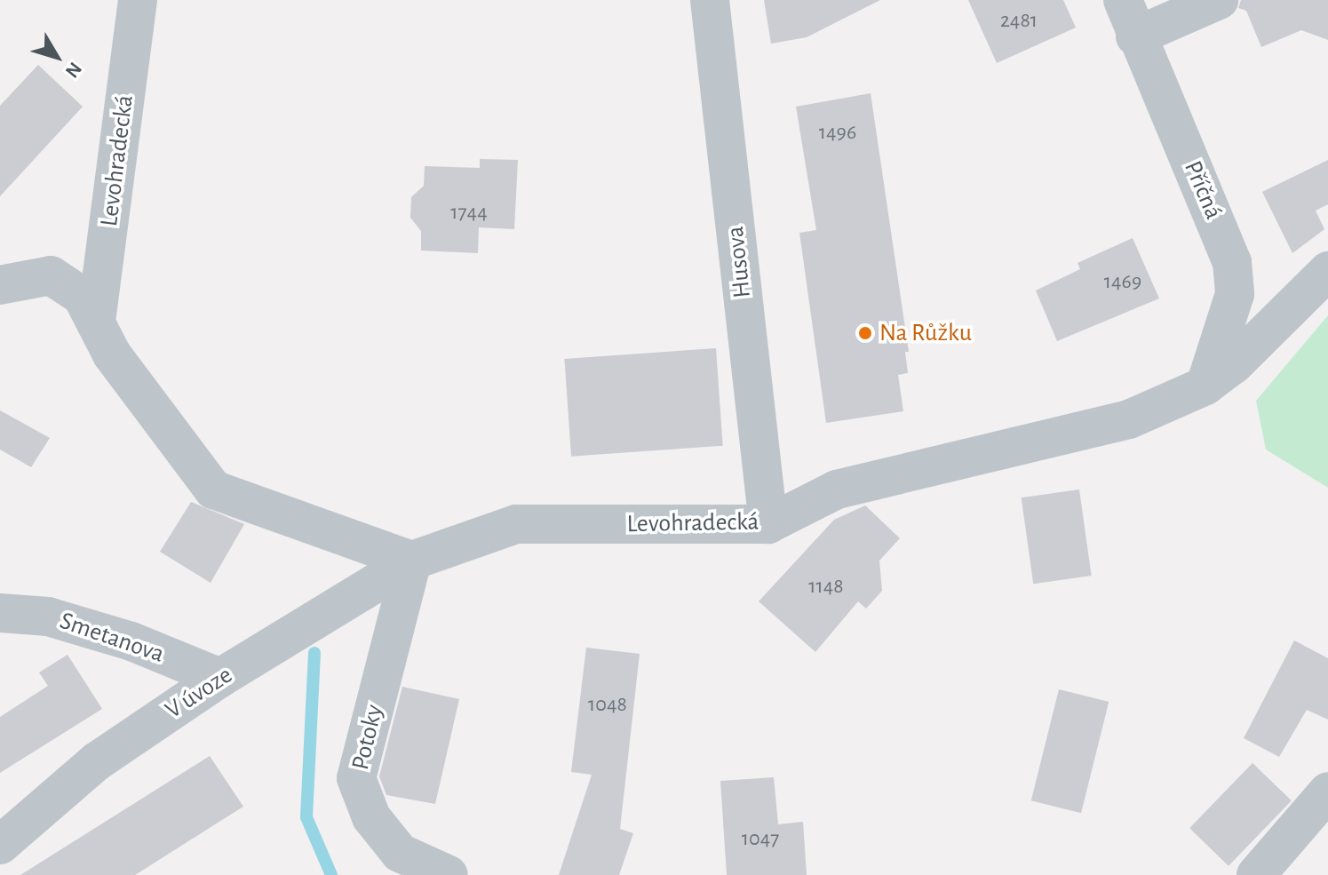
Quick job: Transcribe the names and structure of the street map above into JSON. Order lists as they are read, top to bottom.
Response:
{
  "streets": {
    "street": [
      "Levohradecká",
      "Příčná",
      "Husova",
      "Smetanova",
      "V úvoze",
      "Potoky"
    ]
  },
  "crossings": [
    ["Levohradecká", "Příčná"],
    ["Levohradecká", "Husova"],
    ["Levohradecká", "V úvoze"],
    ["Levohradecká", "Potoky"],
    ["Smetanova", "V úvoze"],
    ["V úvoze", "Potoky"]
  ],
  "places": ["Na Růžku"],
  "house_numbers": [
    "2481",
    "1496",
    "1744",
    "1469",
    "1148",
    "1048",
    "1047"
  ],
  "north": "bottom right"
}
